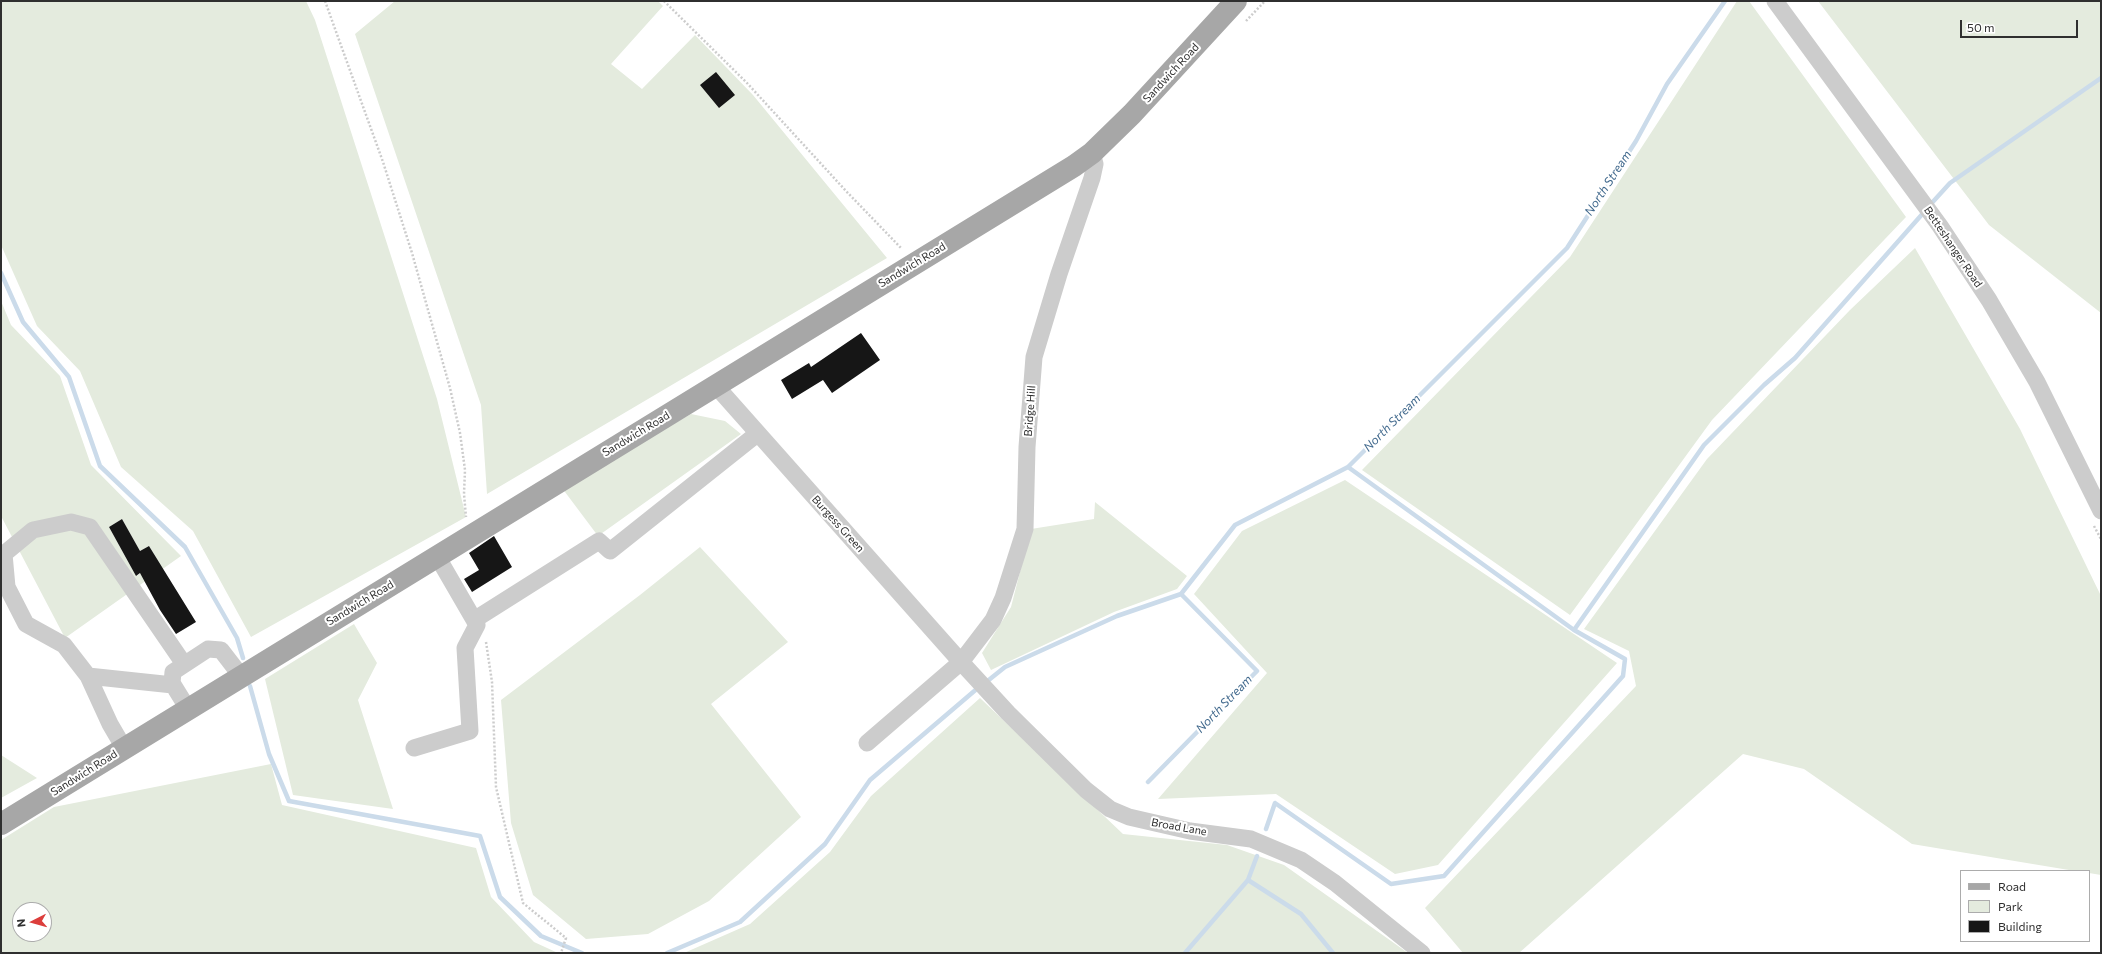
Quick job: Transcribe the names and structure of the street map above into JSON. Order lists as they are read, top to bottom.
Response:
{
  "streets": {
    "main road": ["Sandwich Road"],
    "street": [
      "Betteshanger Road",
      "Bridge Hill",
      "Burgess Green",
      "Broad Lane"
    ]
  },
  "crossings": [
    ["Sandwich Road", "Bridge Hill"],
    ["Sandwich Road", "Burgess Green"],
    ["Bridge Hill", "Burgess Green"],
    ["Bridge Hill", "Broad Lane"],
    ["Burgess Green", "Broad Lane"]
  ],
  "water": ["North Stream"],
  "legend": ["Road", "Park", "Building"],
  "scale_bar": "50 m",
  "north": "left"
}
